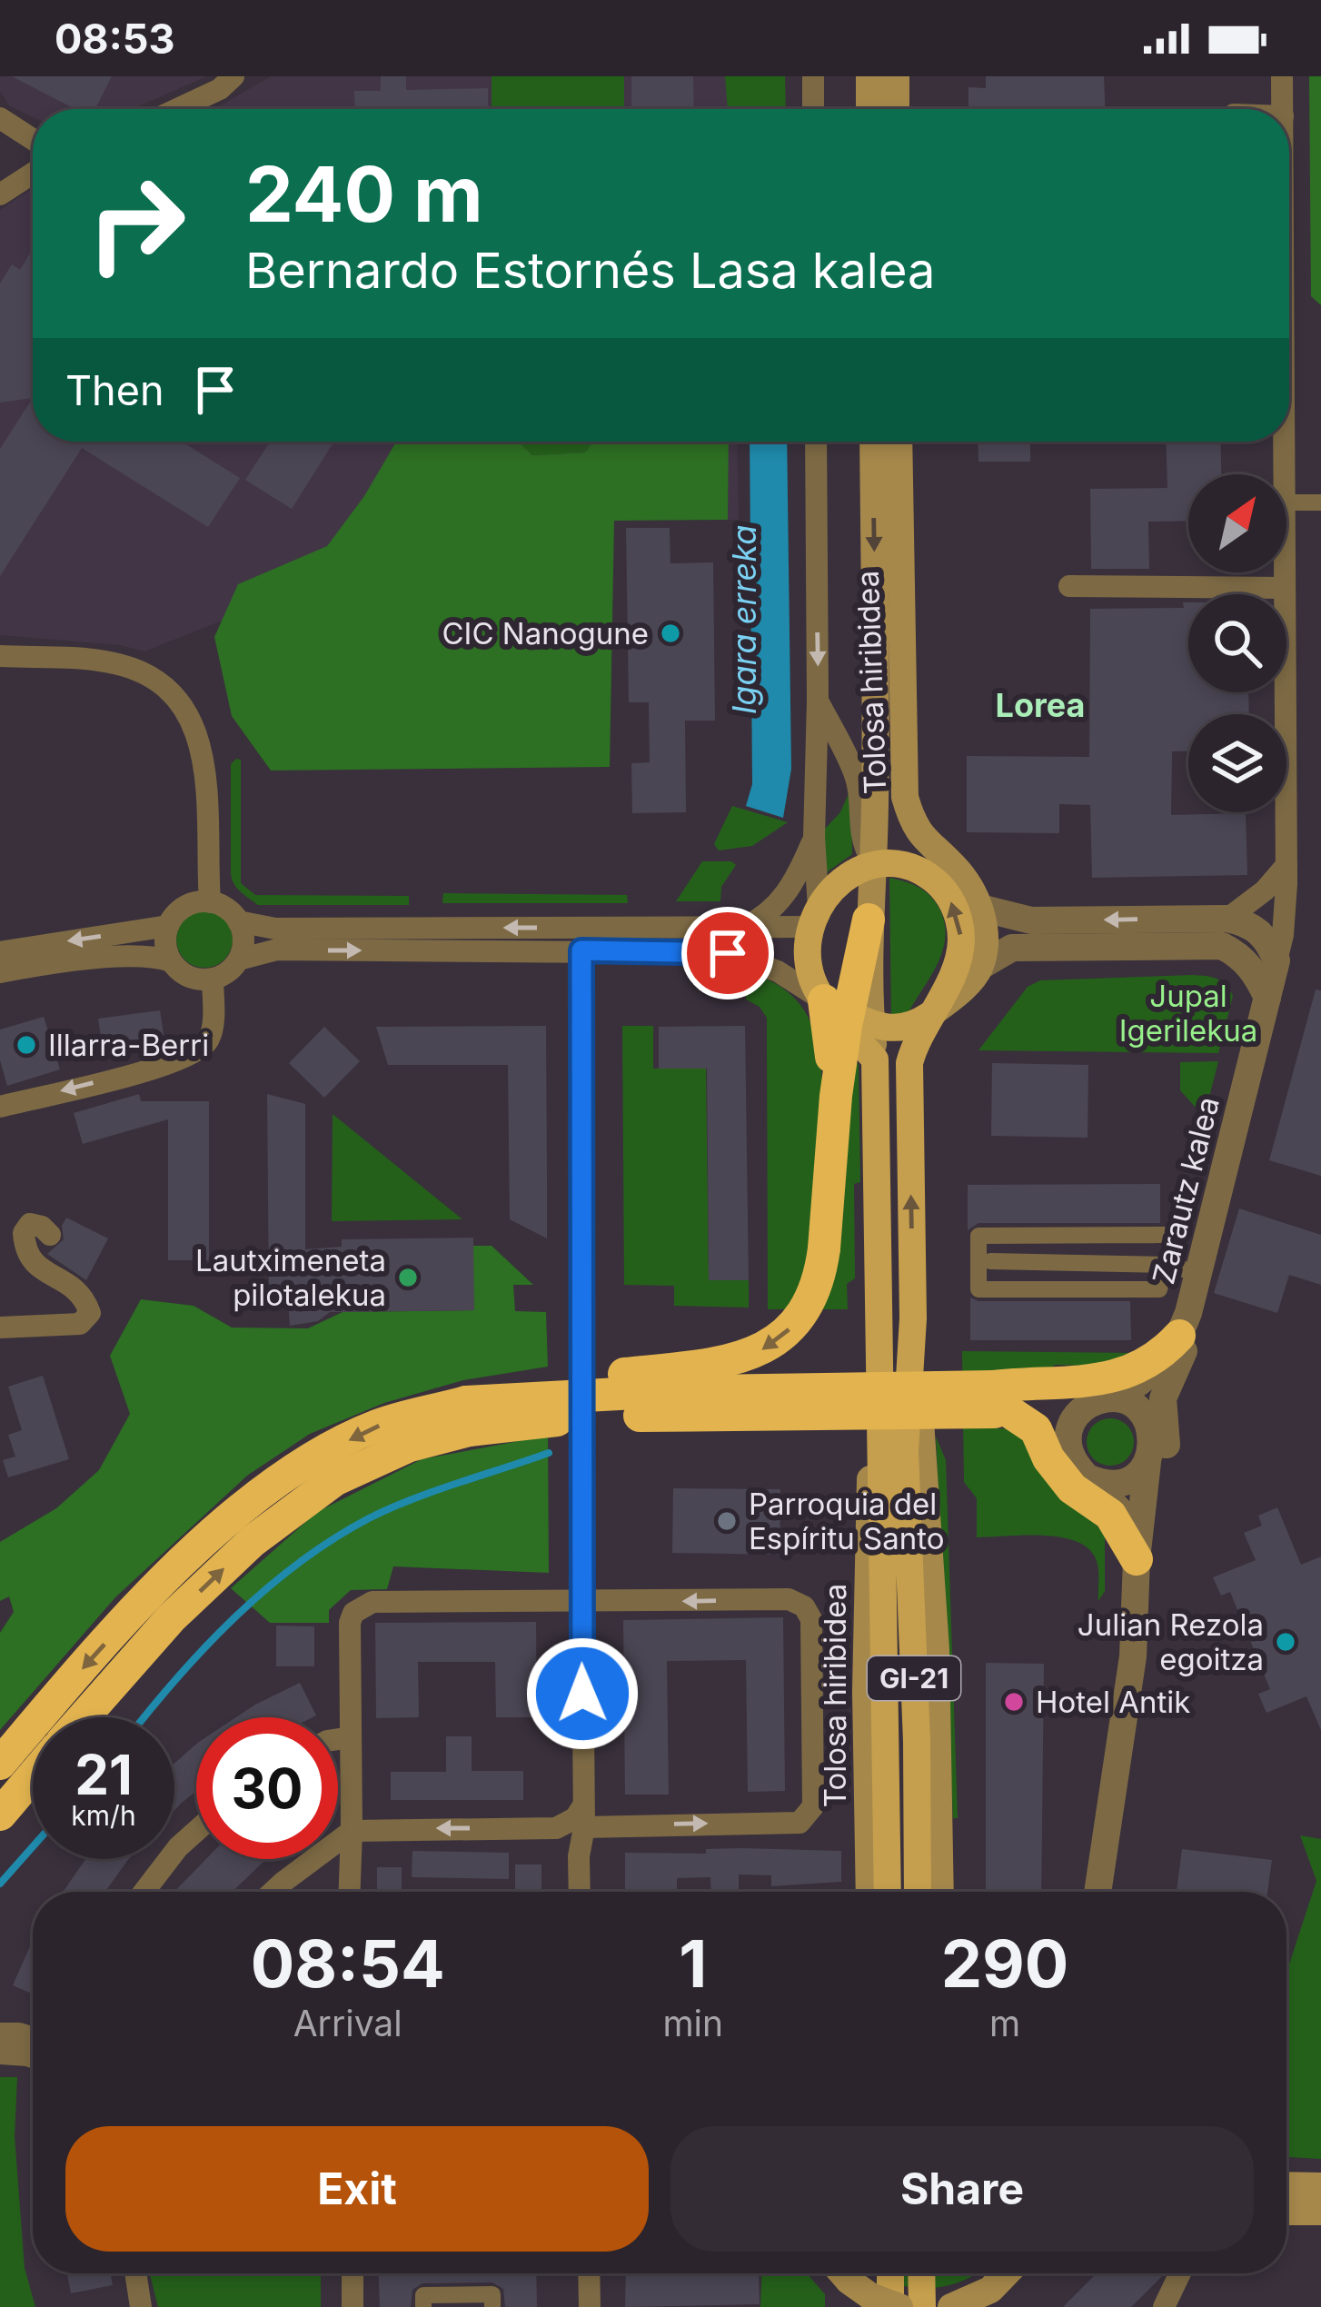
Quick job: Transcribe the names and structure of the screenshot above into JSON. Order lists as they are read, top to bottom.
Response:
{
  "streets": {
    "main road": ["Tolosa hiribidea", "GI-21"],
    "street": ["Zarautz kalea"]
  },
  "districts": ["Lorea"],
  "water": ["Igara erreka"],
  "parks": ["Jupal Igerilekua"],
  "places": [
    "CIC Nanogune",
    "Illarra-Berri",
    "Lautximeneta pilotalekua",
    "Parroquia del Espíritu Santo",
    "Julian Rezola egoitza",
    "Hotel Antik"
  ],
  "north": "top right",
  "page": {
    "status": "08:53",
    "turn": ["240 m", "Bernardo Estornés Lasa kalea"],
    "then": "Then",
    "speed": "21 km/h",
    "limit": "30",
    "eta": [
      "08:54",
      "Arrival",
      "1",
      "min",
      "290",
      "m"
    ],
    "buttons": ["Exit", "Share"]
  }
}
